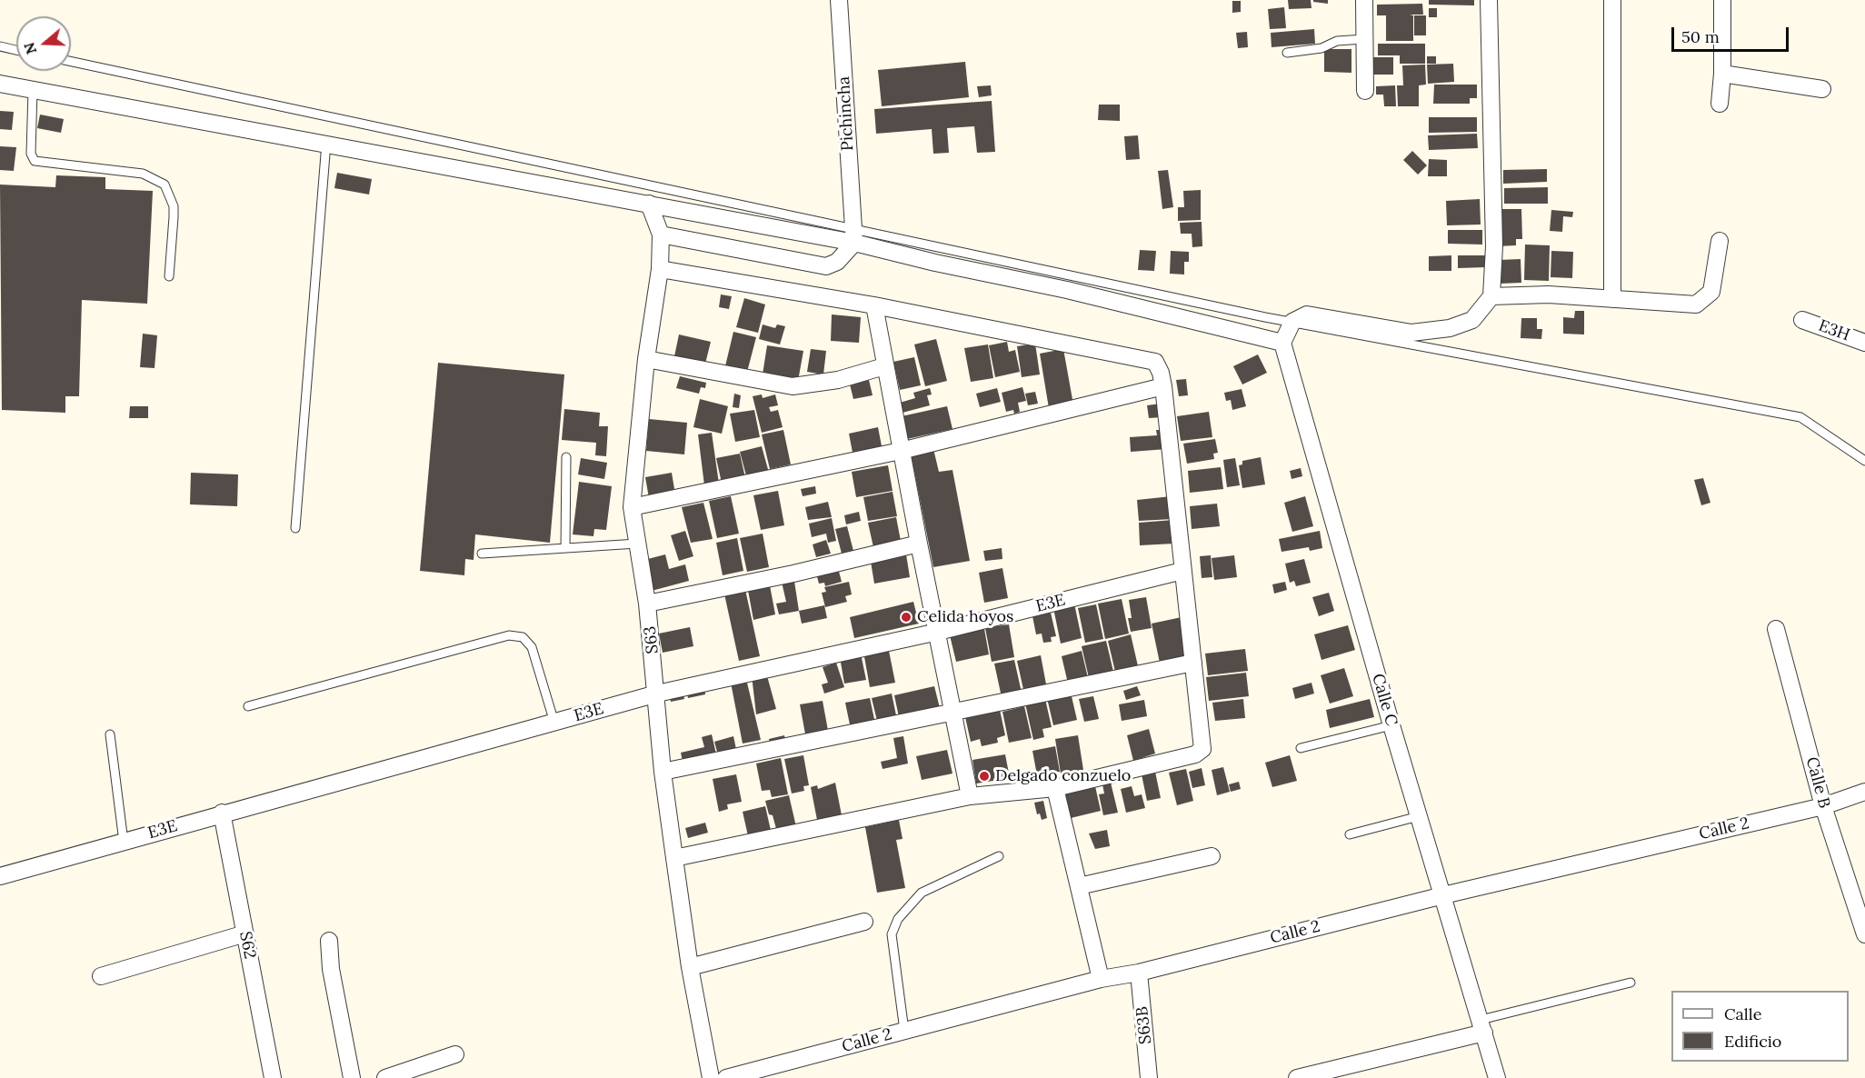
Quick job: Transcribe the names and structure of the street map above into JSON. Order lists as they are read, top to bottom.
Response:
{
  "streets": {
    "street": [
      "Pichincha",
      "E3H",
      "E3E",
      "S63",
      "Calle C",
      "Calle B",
      "Calle 2",
      "S62",
      "S63B"
    ]
  },
  "crossings": [
    ["E3E", "S63"],
    ["E3E", "S62"],
    ["Calle C", "Calle 2"],
    ["Calle B", "Calle 2"],
    ["Calle 2", "S63B"]
  ],
  "places": ["Celida hoyos", "Delgado conzuelo"],
  "legend": ["Calle", "Edificio"],
  "scale_bar": "50 m",
  "north": "left"
}
